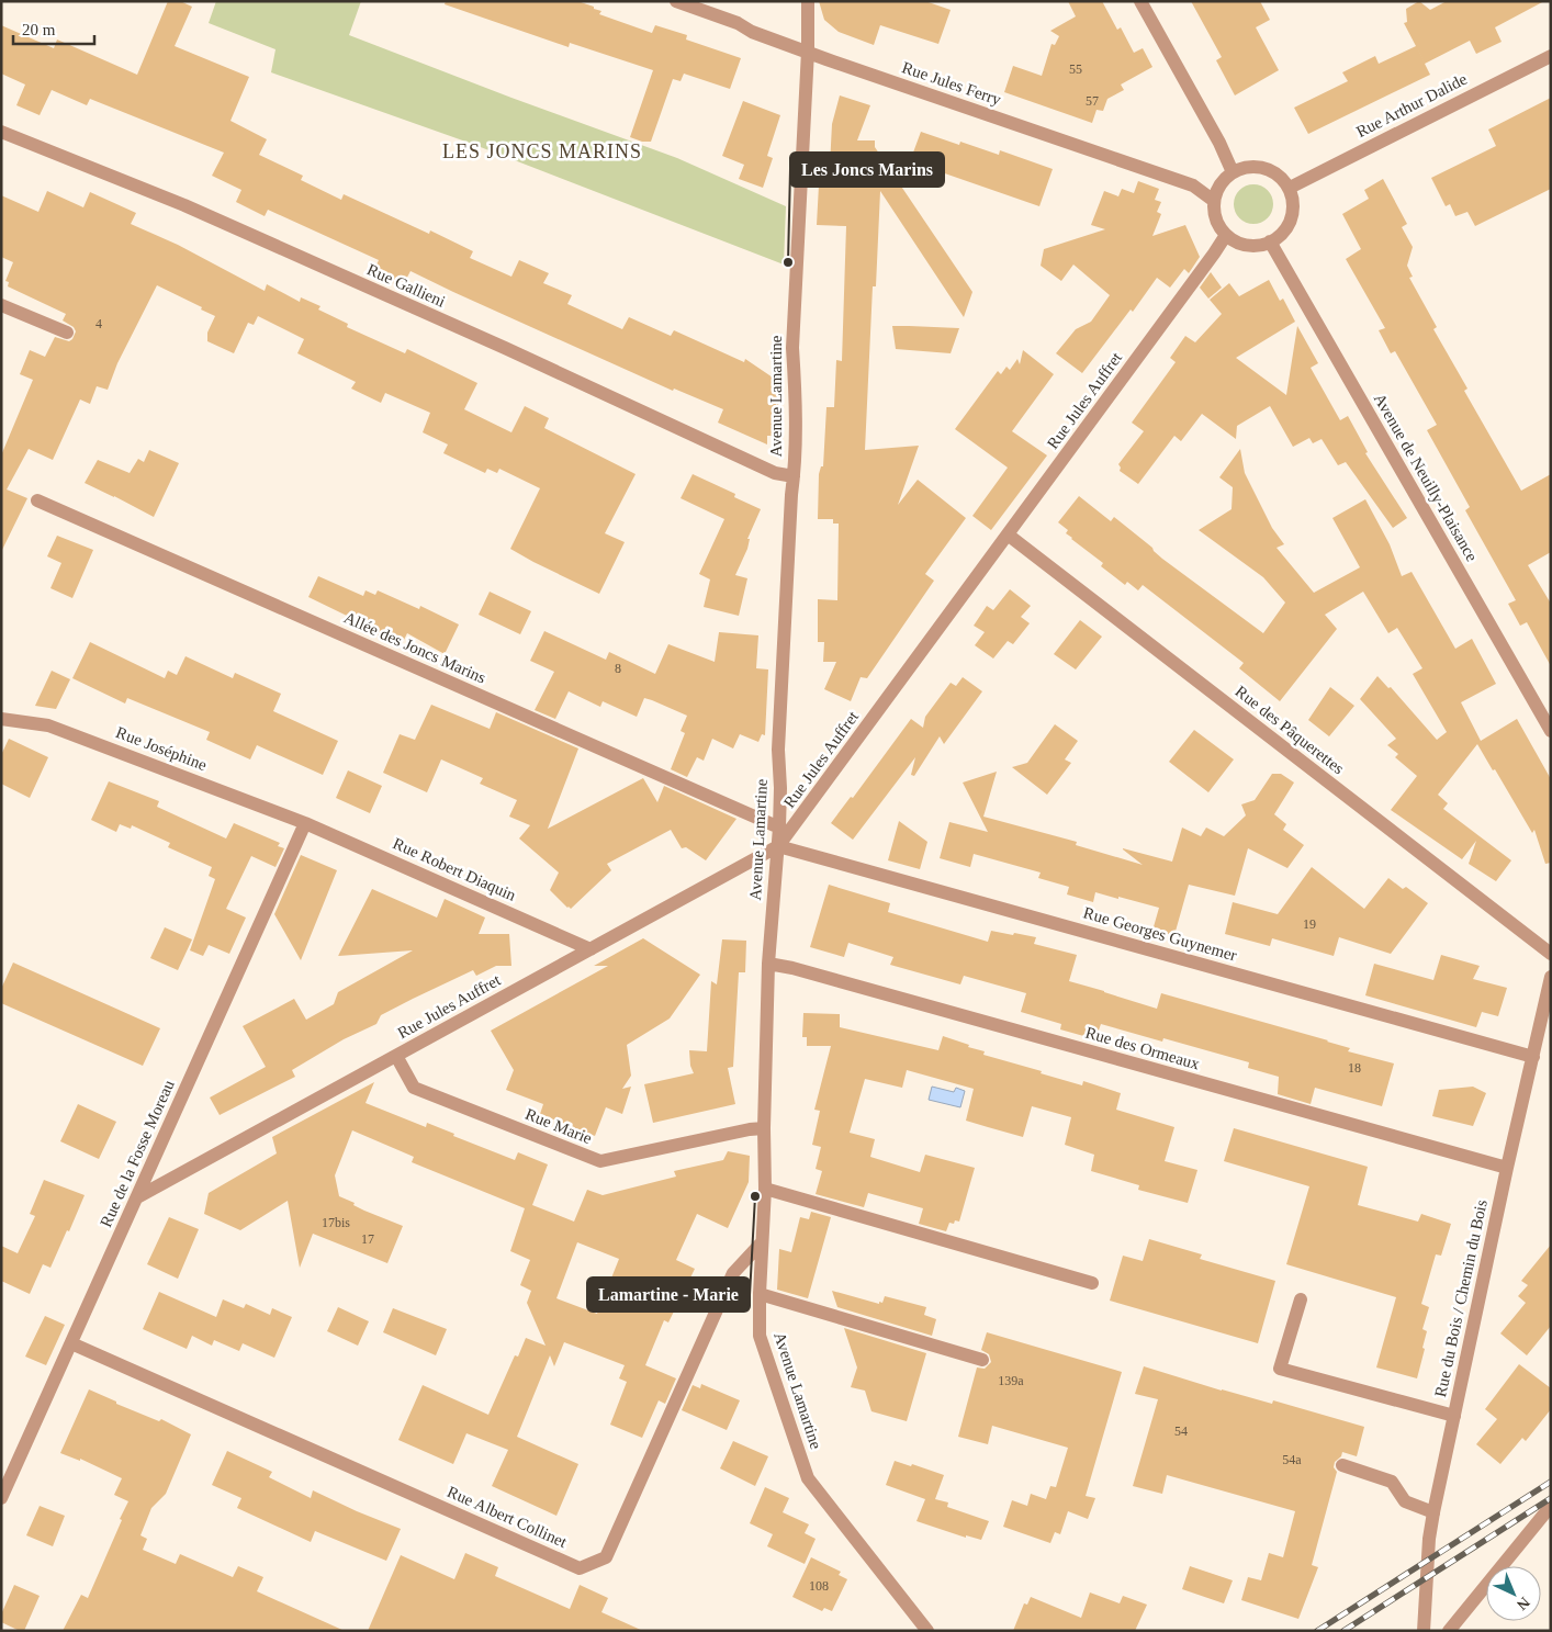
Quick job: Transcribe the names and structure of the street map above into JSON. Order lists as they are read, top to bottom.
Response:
{
  "streets": {
    "street": [
      "Rue Jules Ferry",
      "Rue Arthur Dalide",
      "Rue Gallieni",
      "Avenue Lamartine",
      "Rue Jules Auffret",
      "Avenue de Neuilly-Plaisance",
      "Allée des Joncs Marins",
      "Rue des Pâquerettes",
      "Rue Joséphine",
      "Rue Robert Diaquin",
      "Rue Georges Guynemer",
      "Rue des Ormeaux",
      "Rue Marie",
      "Rue de la Fosse Moreau",
      "Rue du Bois / Chemin du Bois",
      "Rue Albert Collinet"
    ]
  },
  "crossings": [
    ["Rue Jules Ferry", "Rue Arthur Dalide"],
    ["Rue Jules Ferry", "Avenue Lamartine"],
    ["Rue Jules Ferry", "Rue Jules Auffret"],
    ["Rue Jules Ferry", "Avenue de Neuilly-Plaisance"],
    ["Rue Arthur Dalide", "Rue Jules Auffret"],
    ["Rue Arthur Dalide", "Avenue de Neuilly-Plaisance"],
    ["Rue Gallieni", "Avenue Lamartine"],
    ["Avenue Lamartine", "Rue Jules Auffret"],
    ["Avenue Lamartine", "Allée des Joncs Marins"],
    ["Avenue Lamartine", "Rue Georges Guynemer"],
    ["Avenue Lamartine", "Rue des Ormeaux"],
    ["Avenue Lamartine", "Rue Marie"],
    ["Avenue Lamartine", "Rue Albert Collinet"],
    ["Rue Jules Auffret", "Avenue de Neuilly-Plaisance"],
    ["Rue Jules Auffret", "Rue des Pâquerettes"],
    ["Rue Jules Auffret", "Rue Robert Diaquin"],
    ["Rue Jules Auffret", "Rue Georges Guynemer"],
    ["Rue Jules Auffret", "Rue Marie"],
    ["Rue Jules Auffret", "Rue de la Fosse Moreau"],
    ["Rue Joséphine", "Rue Robert Diaquin"],
    ["Rue Joséphine", "Rue de la Fosse Moreau"],
    ["Rue Robert Diaquin", "Rue de la Fosse Moreau"],
    ["Rue Georges Guynemer", "Rue du Bois / Chemin du Bois"],
    ["Rue des Ormeaux", "Rue du Bois / Chemin du Bois"],
    ["Rue de la Fosse Moreau", "Rue Albert Collinet"]
  ],
  "districts": ["LES JONCS MARINS"],
  "places": ["Les Joncs Marins", "Lamartine - Marie"],
  "house_numbers": [
    "55",
    "57",
    "4",
    "8",
    "19",
    "18",
    "17bis",
    "17",
    "139a",
    "54",
    "54a",
    "108"
  ],
  "scale_bar": "20 m",
  "north": "bottom right"
}
